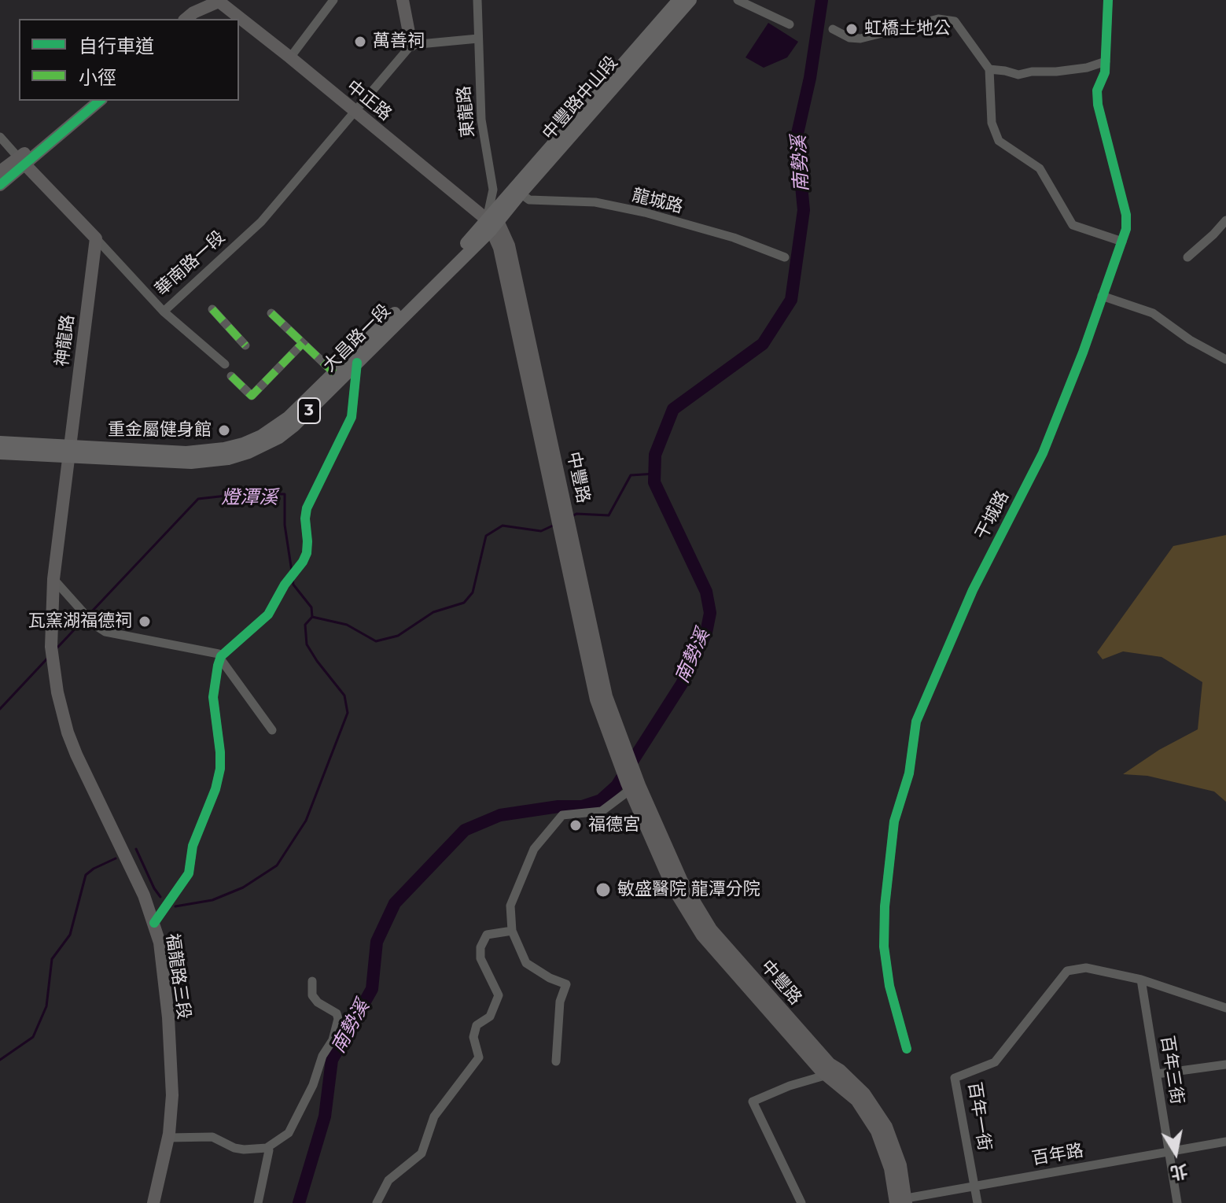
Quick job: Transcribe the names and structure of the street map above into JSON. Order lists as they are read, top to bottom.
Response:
{
  "streets": {
    "main road": [
      "中豐路中山段",
      "中正路",
      "華南路一段",
      "大昌路一段",
      "神龍路",
      "3",
      "中豐路",
      "福龍路三段"
    ],
    "street": [
      "東龍路",
      "龍城路",
      "干城路",
      "百年三街",
      "百年一街",
      "百年路"
    ]
  },
  "crossings": [
    ["中豐路中山段", "中正路"],
    ["中豐路中山段", "東龍路"],
    ["中豐路中山段", "龍城路"],
    ["中豐路中山段", "大昌路一段"],
    ["中豐路中山段", "中豐路"],
    ["中正路", "東龍路"],
    ["中正路", "華南路一段"],
    ["中正路", "大昌路一段"],
    ["中正路", "中豐路"],
    ["東龍路", "大昌路一段"],
    ["東龍路", "中豐路"],
    ["華南路一段", "神龍路"],
    ["大昌路一段", "神龍路"],
    ["大昌路一段", "中豐路"],
    ["大昌路一段", "福龍路三段"],
    ["神龍路", "福龍路三段"],
    ["中豐路", "百年路"],
    ["百年三街", "百年一街"],
    ["百年三街", "百年路"],
    ["百年一街", "百年路"]
  ],
  "water": ["南勢溪", "燈潭溪"],
  "places": [
    "虹橋土地公",
    "萬善祠",
    "重金屬健身館",
    "瓦窯湖福德祠",
    "福德宮",
    "敏盛醫院 龍潭分院"
  ],
  "legend": ["自行車道", "小徑"],
  "north": "bottom"
}
